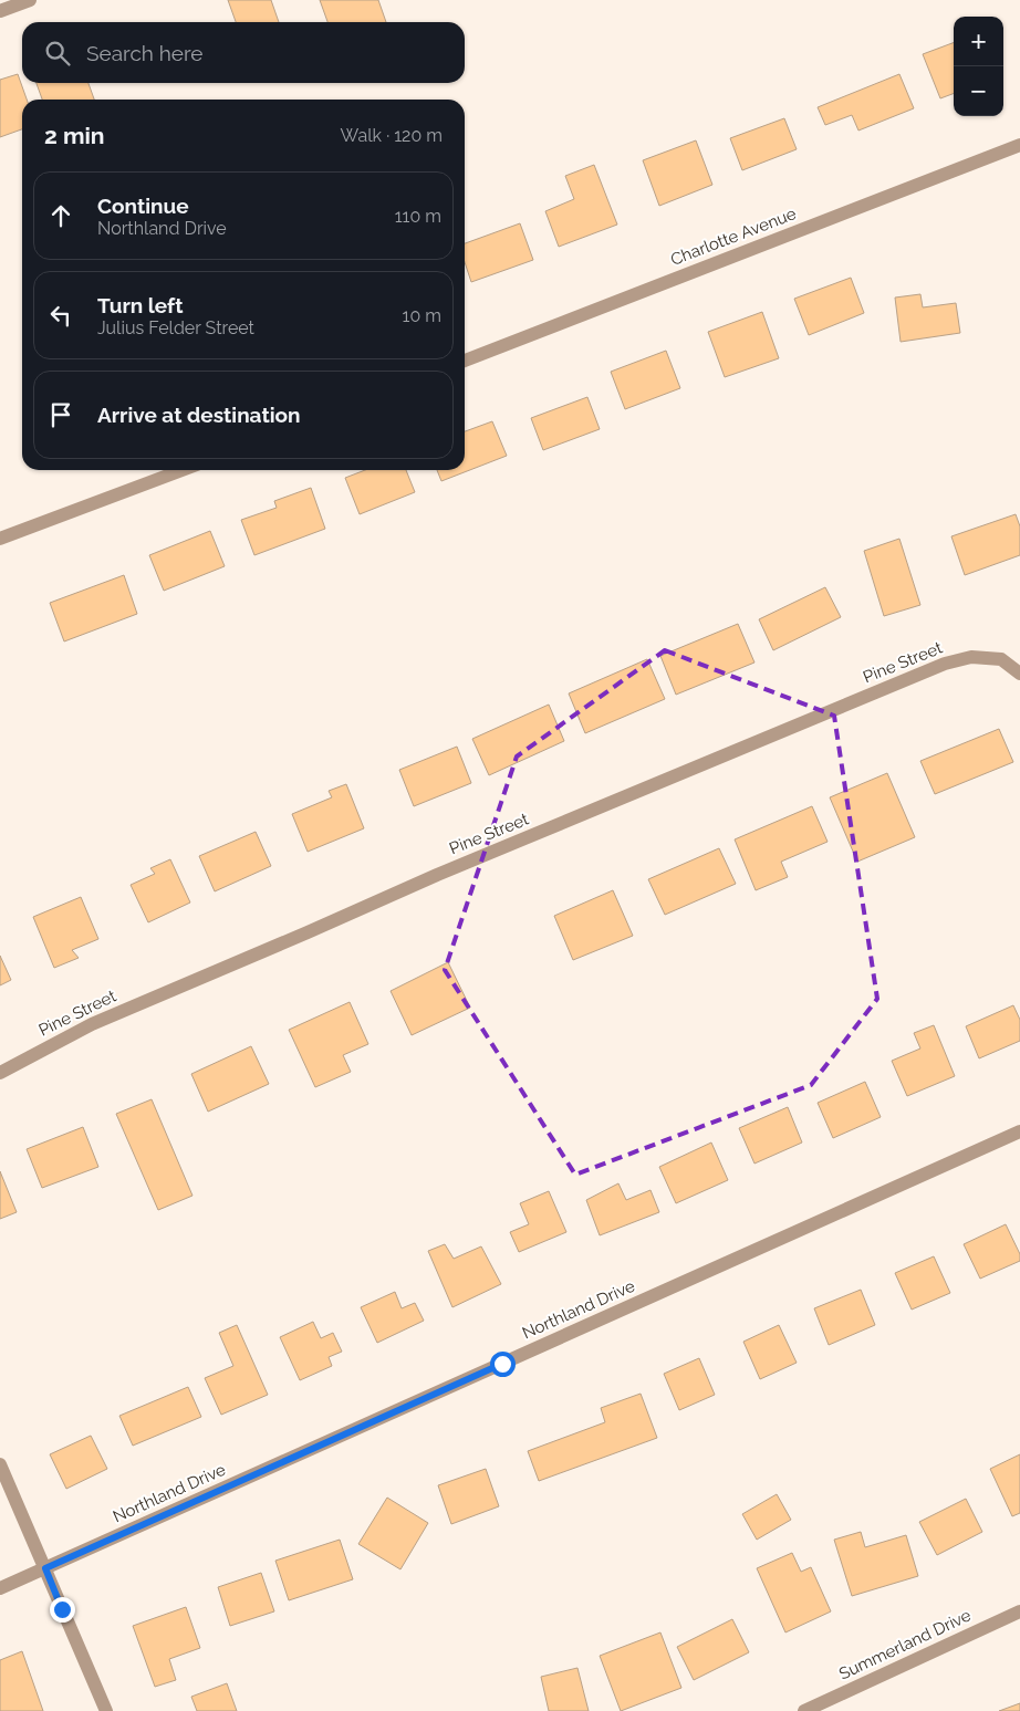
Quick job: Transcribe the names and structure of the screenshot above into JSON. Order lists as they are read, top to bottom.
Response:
{
  "streets": {
    "street": [
      "Charlotte Avenue",
      "Pine Street",
      "Northland Drive",
      "Summerland Drive"
    ]
  },
  "page": {
    "map_buttons": ["+", "−"],
    "search": "Search here",
    "heading": ["2 min", "Walk · 120 m"],
    "list": [
      ["Continue", "Northland Drive", "110 m"],
      ["Turn left", "Julius Felder Street", "10 m"],
      "Arrive at destination"
    ]
  }
}
